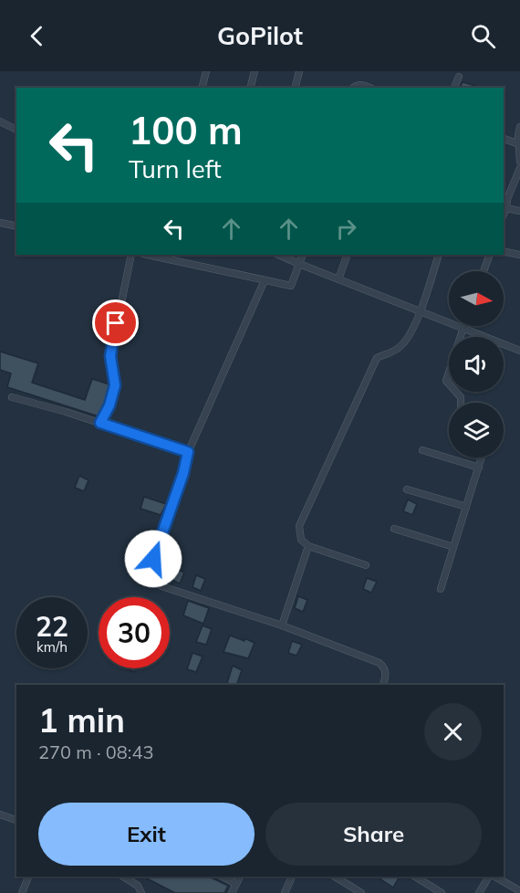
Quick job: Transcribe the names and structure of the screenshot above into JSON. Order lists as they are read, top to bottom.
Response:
{
  "north": "right",
  "page": {
    "header": "GoPilot",
    "turn": ["100 m", "Turn left"],
    "speed": "22 km/h",
    "limit": "30",
    "heading": ["1 min", "270 m · 08:43"],
    "buttons": ["Exit", "Share"]
  }
}
